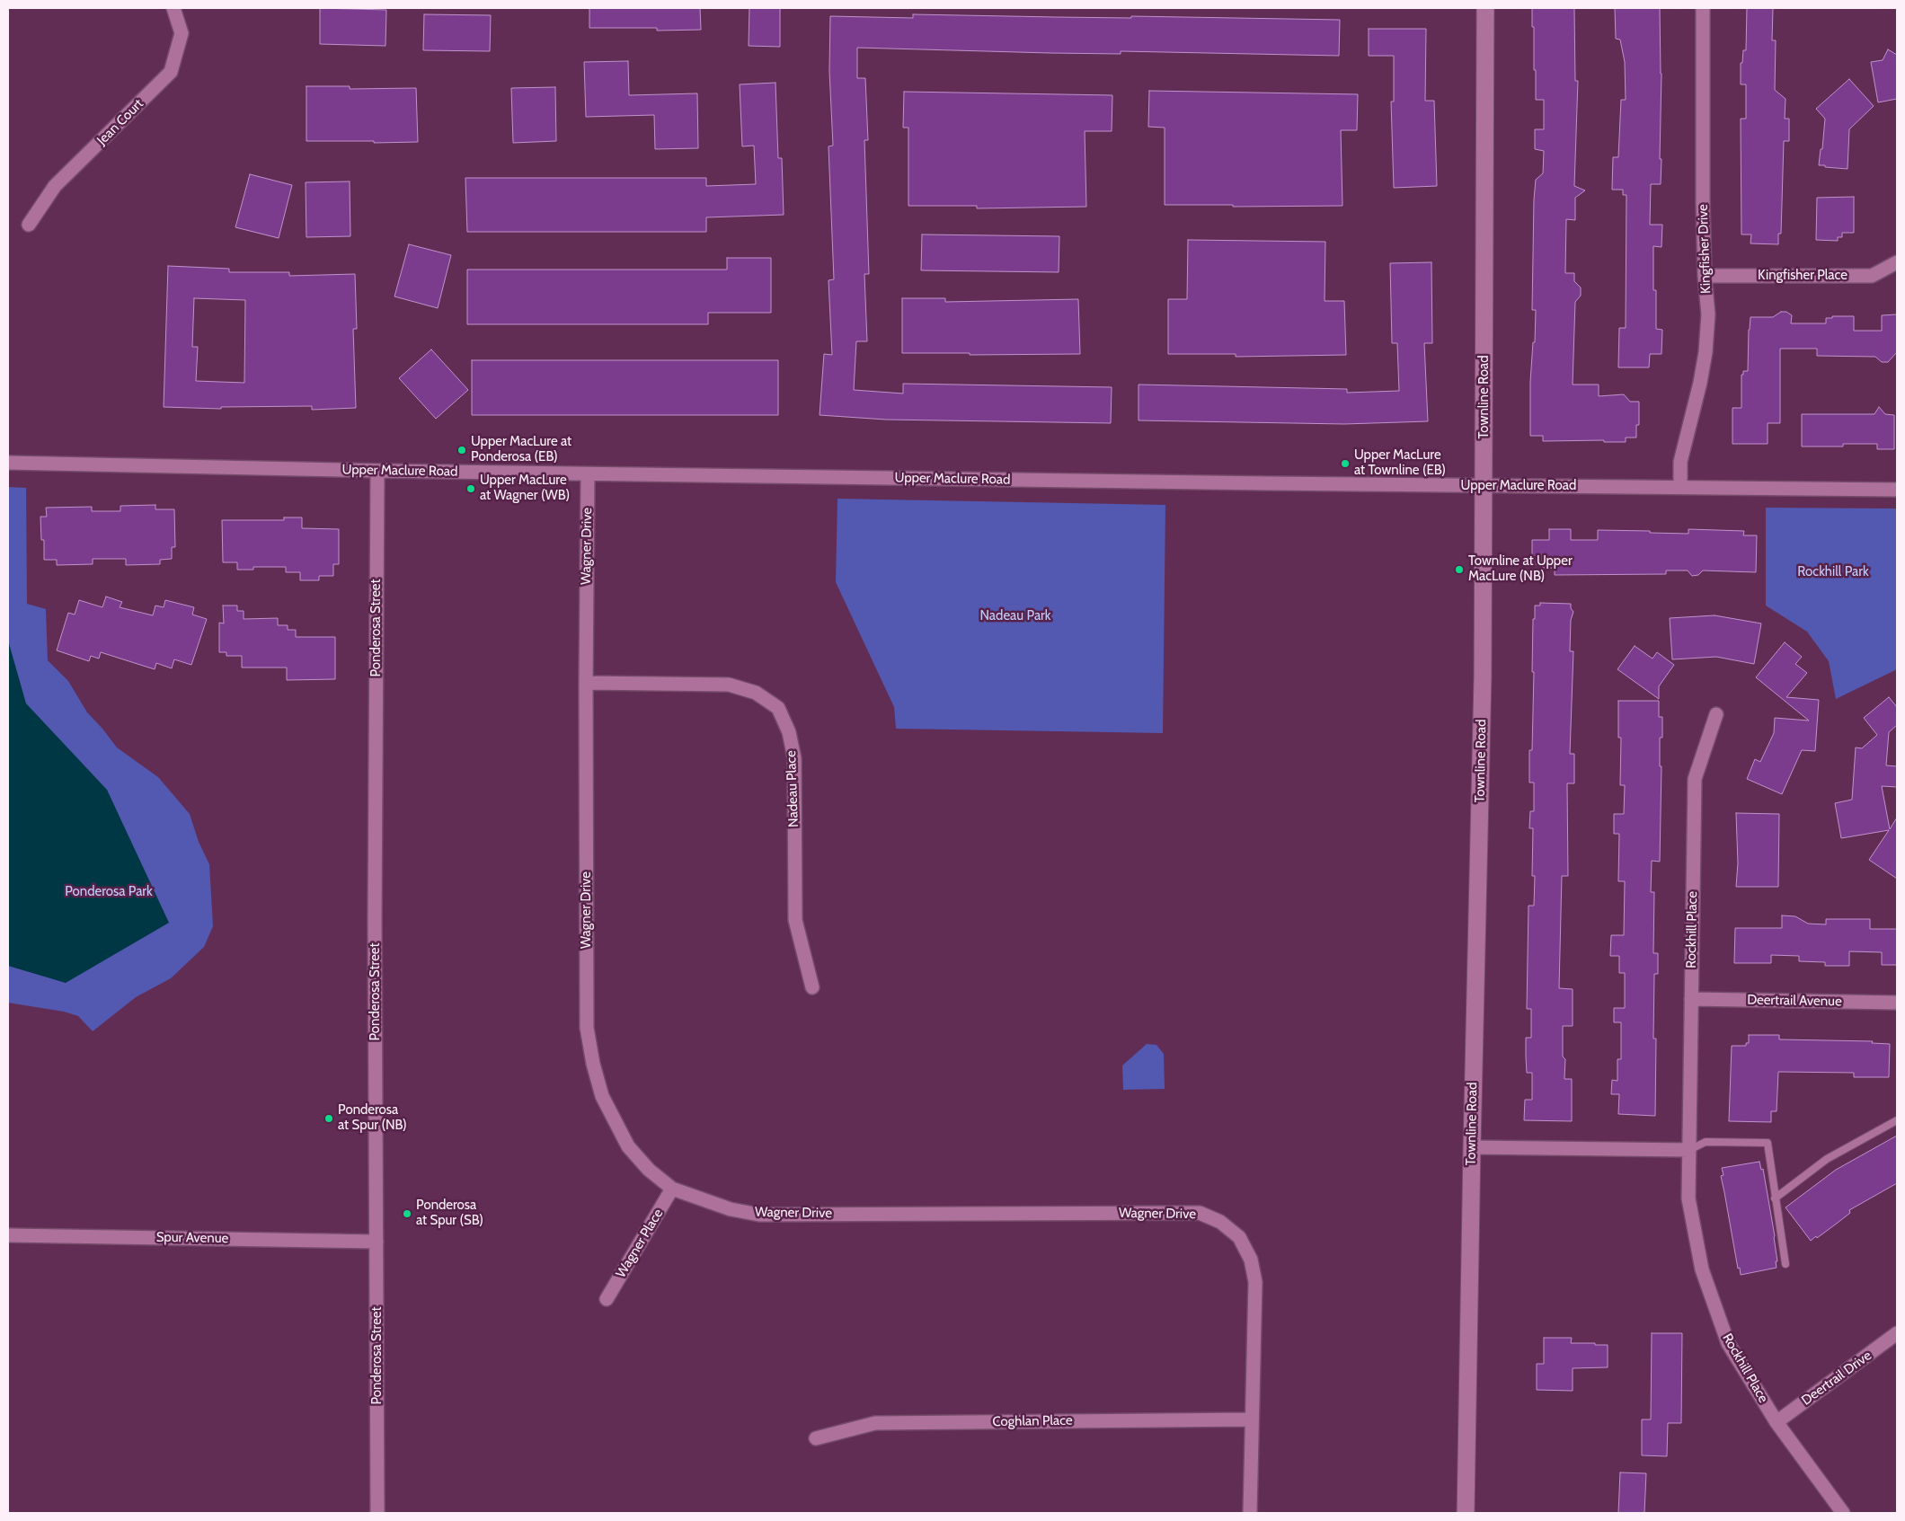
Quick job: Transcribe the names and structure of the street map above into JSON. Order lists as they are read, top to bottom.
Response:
{
  "streets": {
    "street": [
      "Jean Court",
      "Kingfisher Drive",
      "Kingfisher Place",
      "Townline Road",
      "Upper Maclure Road",
      "Wagner Drive",
      "Ponderosa Street",
      "Nadeau Place",
      "Rockhill Place",
      "Deertrail Avenue",
      "Spur Avenue",
      "Wagner Place",
      "Deertrail Drive",
      "Coghlan Place"
    ]
  },
  "crossings": [
    ["Kingfisher Drive", "Kingfisher Place"],
    ["Kingfisher Drive", "Upper Maclure Road"],
    ["Townline Road", "Upper Maclure Road"],
    ["Upper Maclure Road", "Wagner Drive"],
    ["Upper Maclure Road", "Ponderosa Street"],
    ["Wagner Drive", "Nadeau Place"],
    ["Wagner Drive", "Wagner Place"],
    ["Wagner Drive", "Coghlan Place"],
    ["Ponderosa Street", "Spur Avenue"],
    ["Rockhill Place", "Deertrail Avenue"],
    ["Rockhill Place", "Deertrail Drive"]
  ],
  "parks": ["Rockhill Park", "Nadeau Park", "Ponderosa Park"],
  "places": [
    "Upper MacLure at Ponderosa (EB)",
    "Upper MacLure at Townline (EB)",
    "Upper MacLure at Wagner (WB)",
    "Townline at Upper MacLure (NB)",
    "Ponderosa at Spur (NB)",
    "Ponderosa at Spur (SB)"
  ]
}
